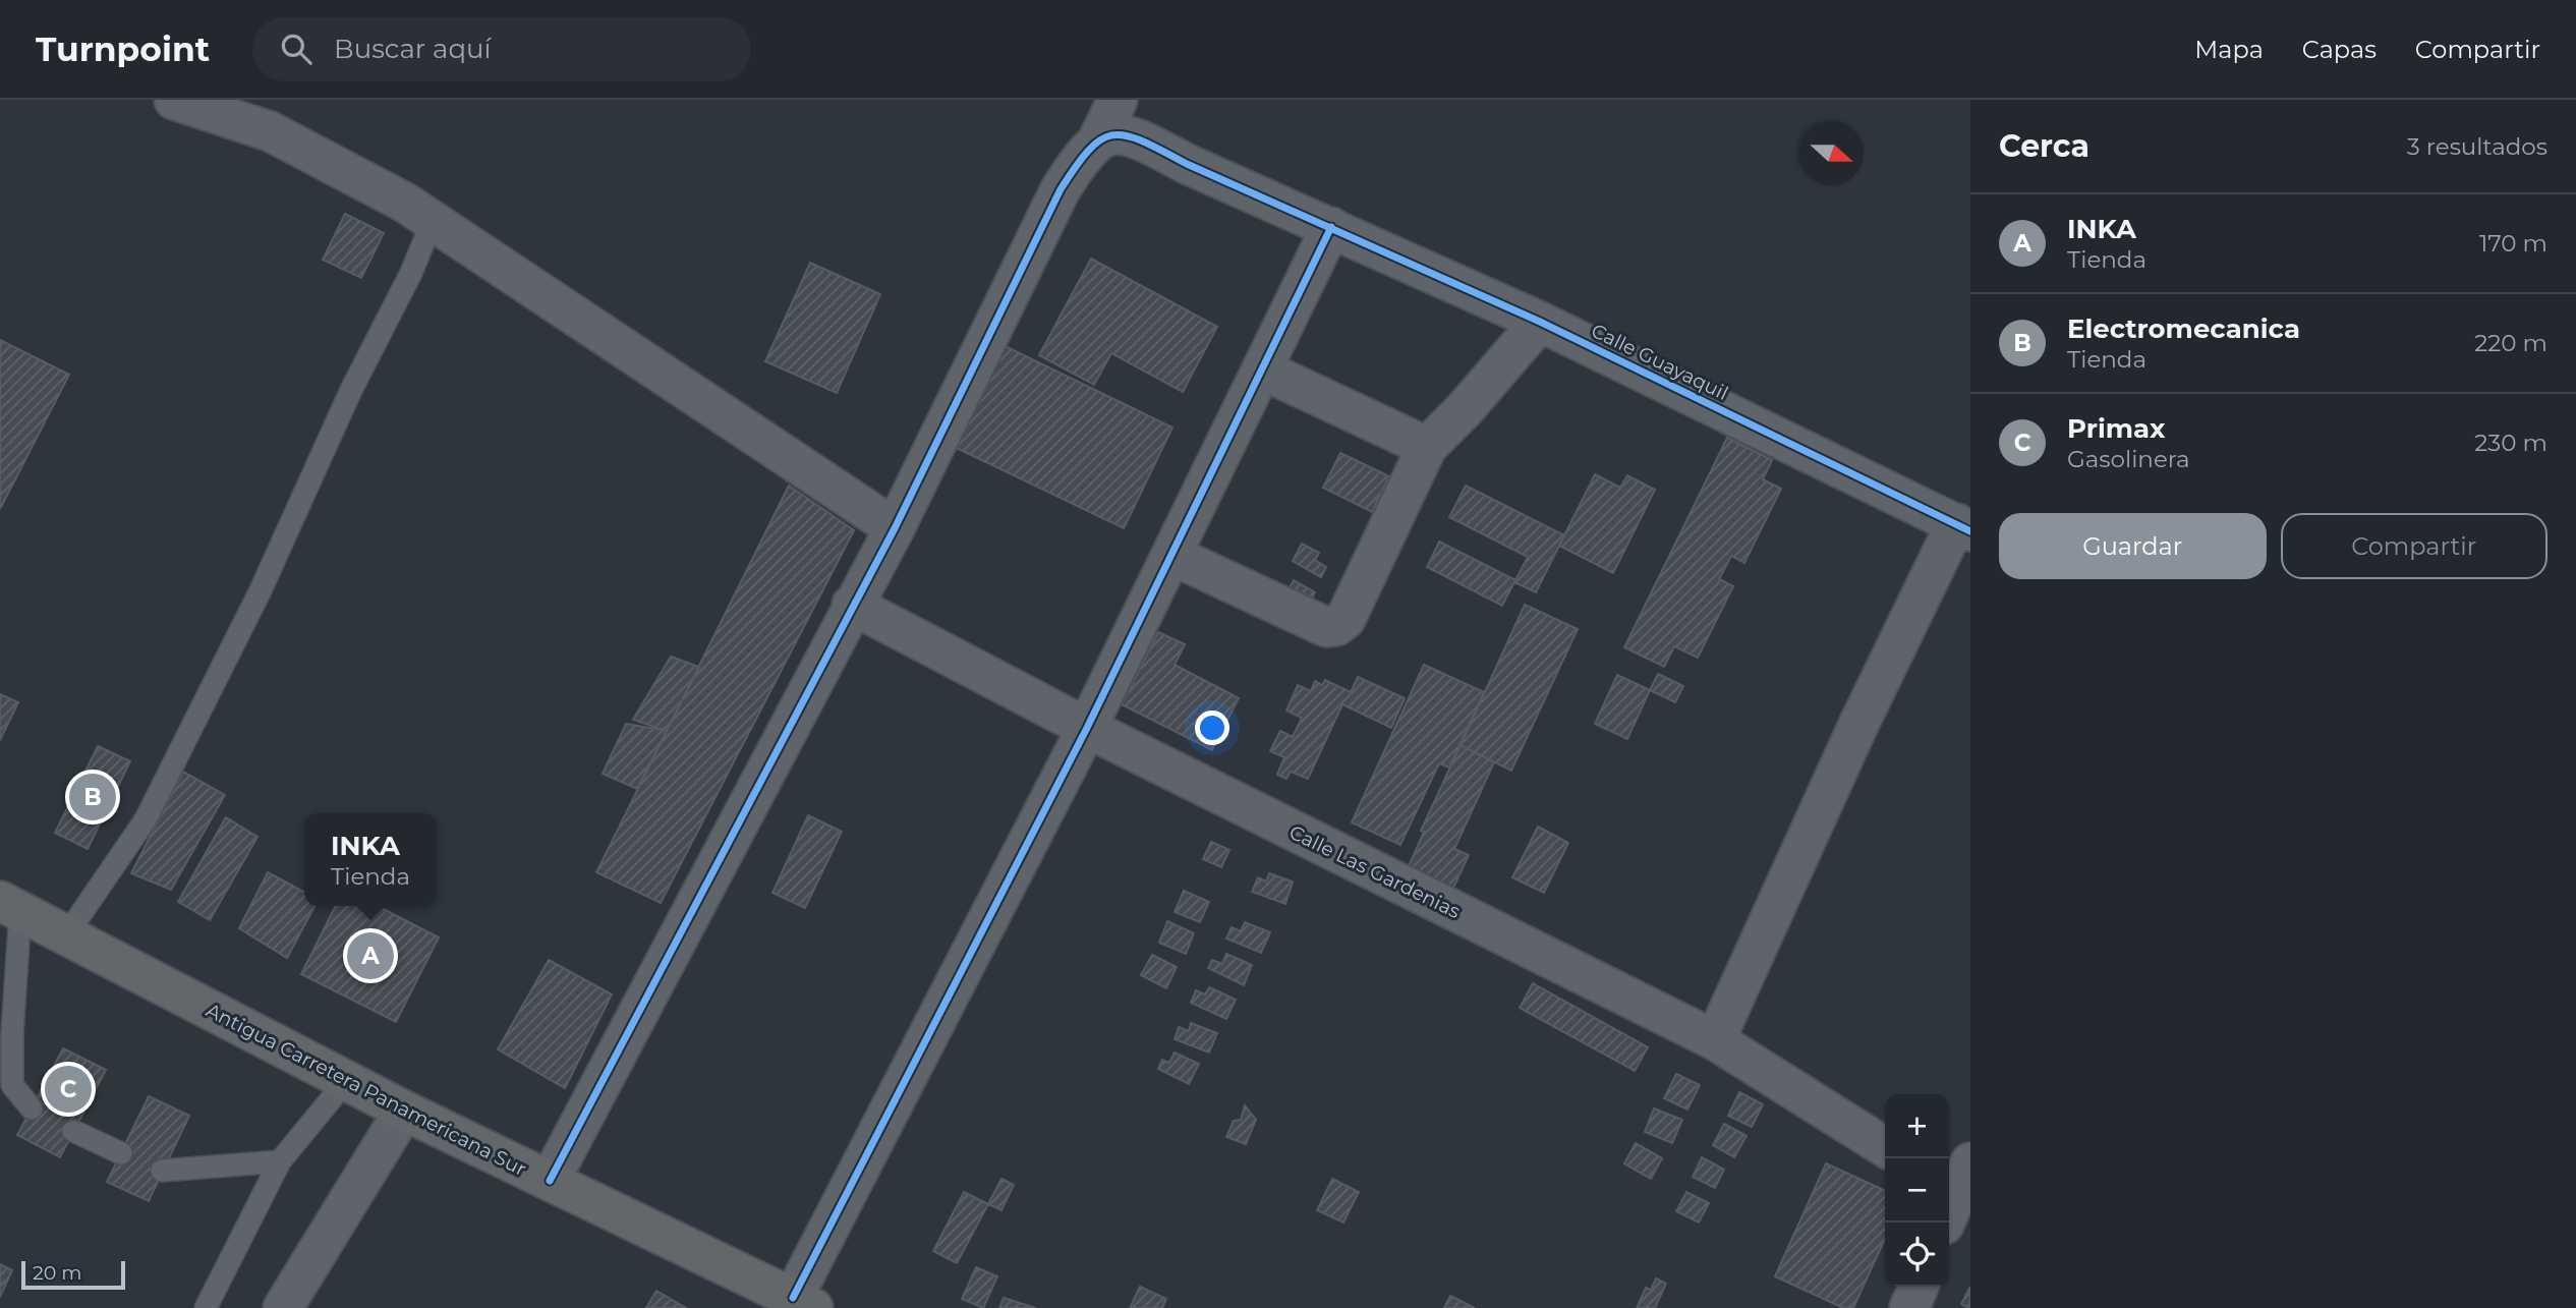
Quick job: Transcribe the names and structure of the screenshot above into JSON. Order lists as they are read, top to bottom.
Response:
{
  "streets": {
    "highway": ["Antigua Carretera Panamericana Sur"],
    "street": ["Calle Guayaquil", "Calle Las Gardenias"]
  },
  "scale_bar": "20 m",
  "north": "right",
  "page": {
    "header": "Turnpoint",
    "search": "Buscar aquí",
    "nav": ["Mapa", "Capas", "Compartir"],
    "heading": ["Cerca", "3 resultados"],
    "list": [
      {
        "mark": "A",
        "name": "INKA",
        "note": "Tienda",
        "value": "170 m"
      },
      {
        "mark": "B",
        "name": "Electromecanica",
        "note": "Tienda",
        "value": "220 m"
      },
      {
        "mark": "C",
        "name": "Primax",
        "note": "Gasolinera",
        "value": "230 m"
      }
    ],
    "buttons": ["Guardar", "Compartir"],
    "pins": ["B", "A", "C"],
    "popup": ["INKA", "Tienda"],
    "map_buttons": ["+", "−"],
    "scale": "20 m"
  }
}
